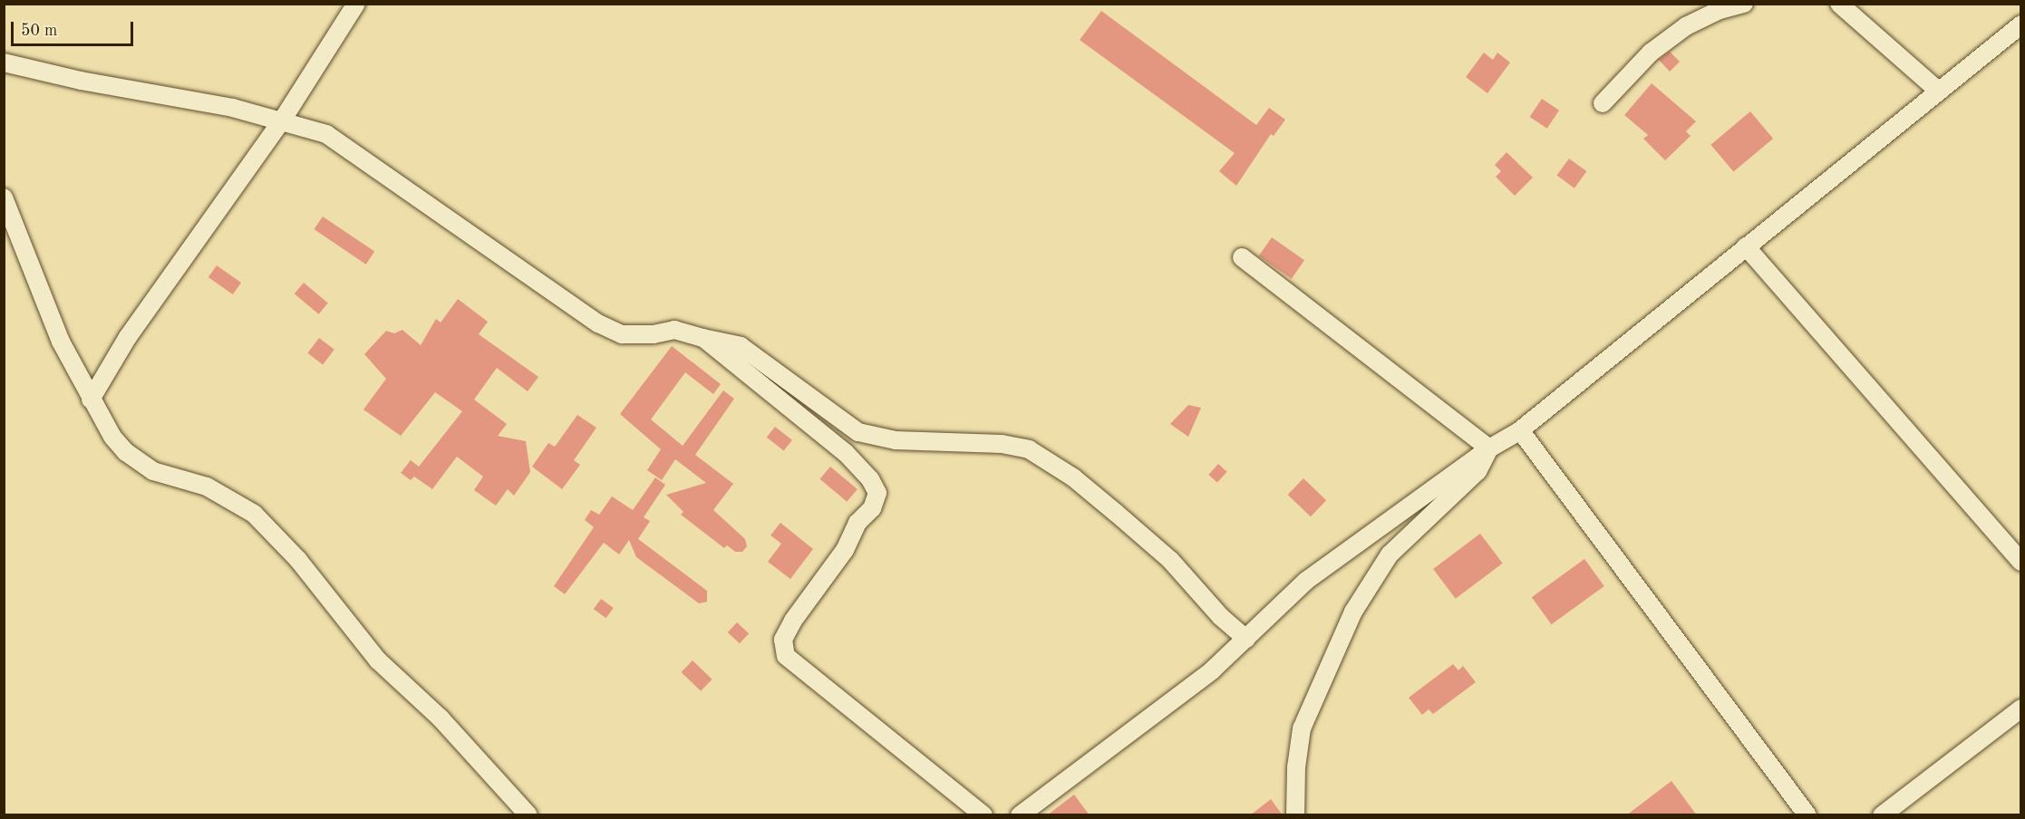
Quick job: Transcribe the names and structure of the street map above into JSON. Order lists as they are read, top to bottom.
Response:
{
  "scale_bar": "50 m"
}
